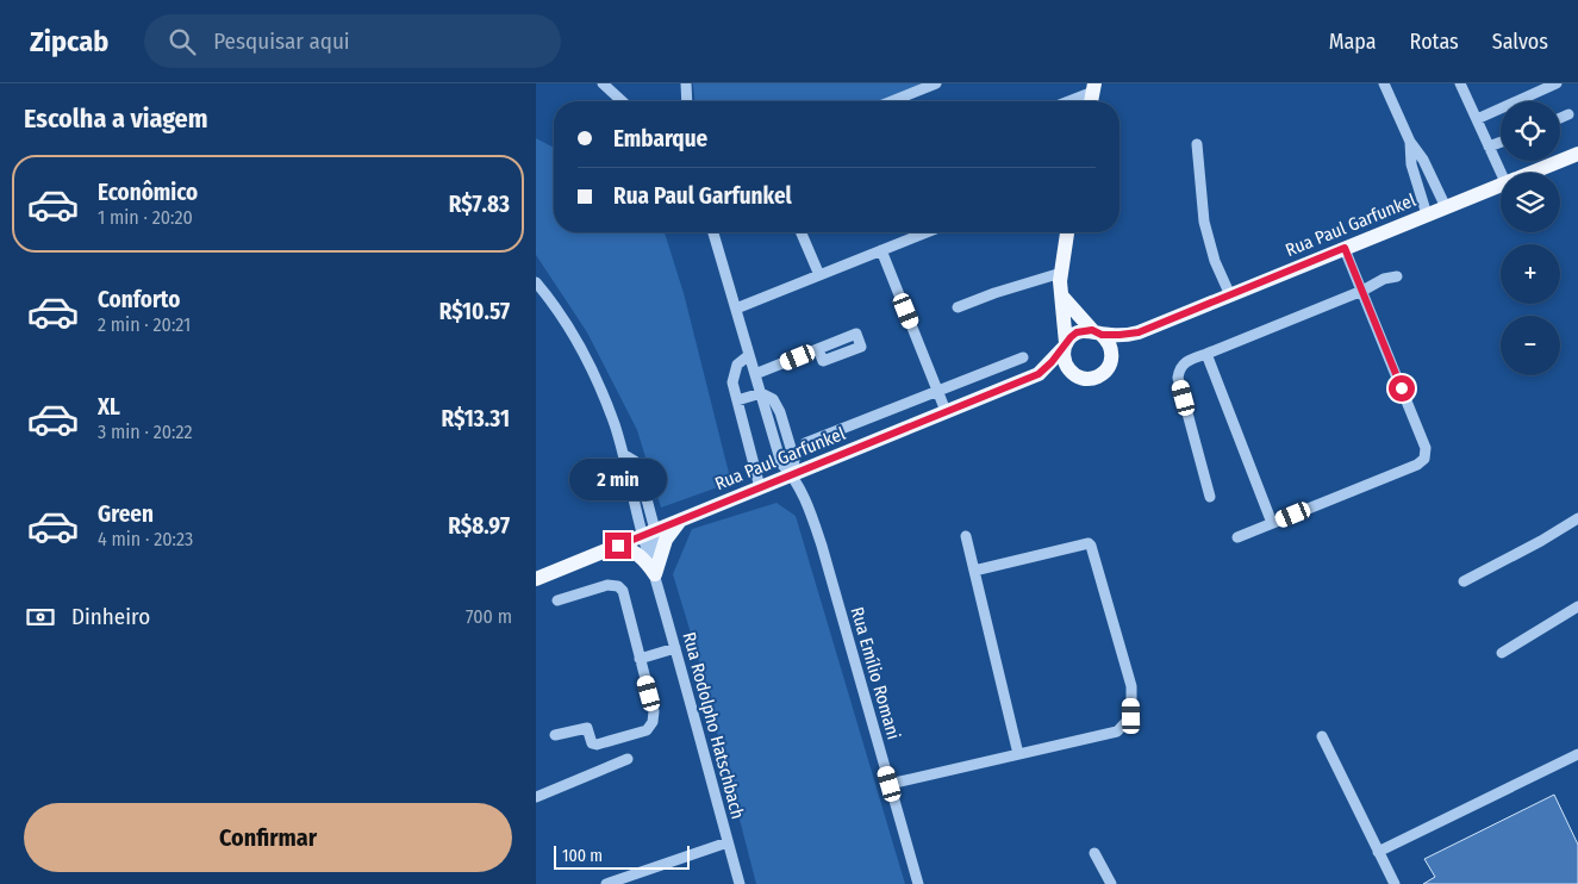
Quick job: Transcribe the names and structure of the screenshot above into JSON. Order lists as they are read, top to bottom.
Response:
{
  "streets": {
    "main road": ["Rua Paul Garfunkel"],
    "street": ["Rua Emílio Romani", "Rua Rodolpho Hatschbach"]
  },
  "crossings": [
    ["Rua Paul Garfunkel", "Rua Emílio Romani"],
    ["Rua Paul Garfunkel", "Rua Rodolpho Hatschbach"]
  ],
  "scale_bar": "100 m",
  "page": {
    "header": "Zipcab",
    "search": "Pesquisar aqui",
    "nav": ["Mapa", "Rotas", "Salvos"],
    "heading": "Escolha a viagem",
    "map_buttons": ["+", "−"],
    "banner": ["Embarque", "Rua Paul Garfunkel"],
    "list": [
      {
        "name": "Econômico",
        "note": "1 min · 20:20",
        "value": "R$7.83"
      },
      {
        "name": "Conforto",
        "note": "2 min · 20:21",
        "value": "R$10.57"
      },
      {
        "name": "XL",
        "note": "3 min · 20:22",
        "value": "R$13.31"
      },
      {
        "name": "Green",
        "note": "4 min · 20:23",
        "value": "R$8.97"
      }
    ],
    "bubble": "2 min",
    "pay": ["Dinheiro", "700 m"],
    "buttons": "Confirmar",
    "scale": "100 m"
  }
}
